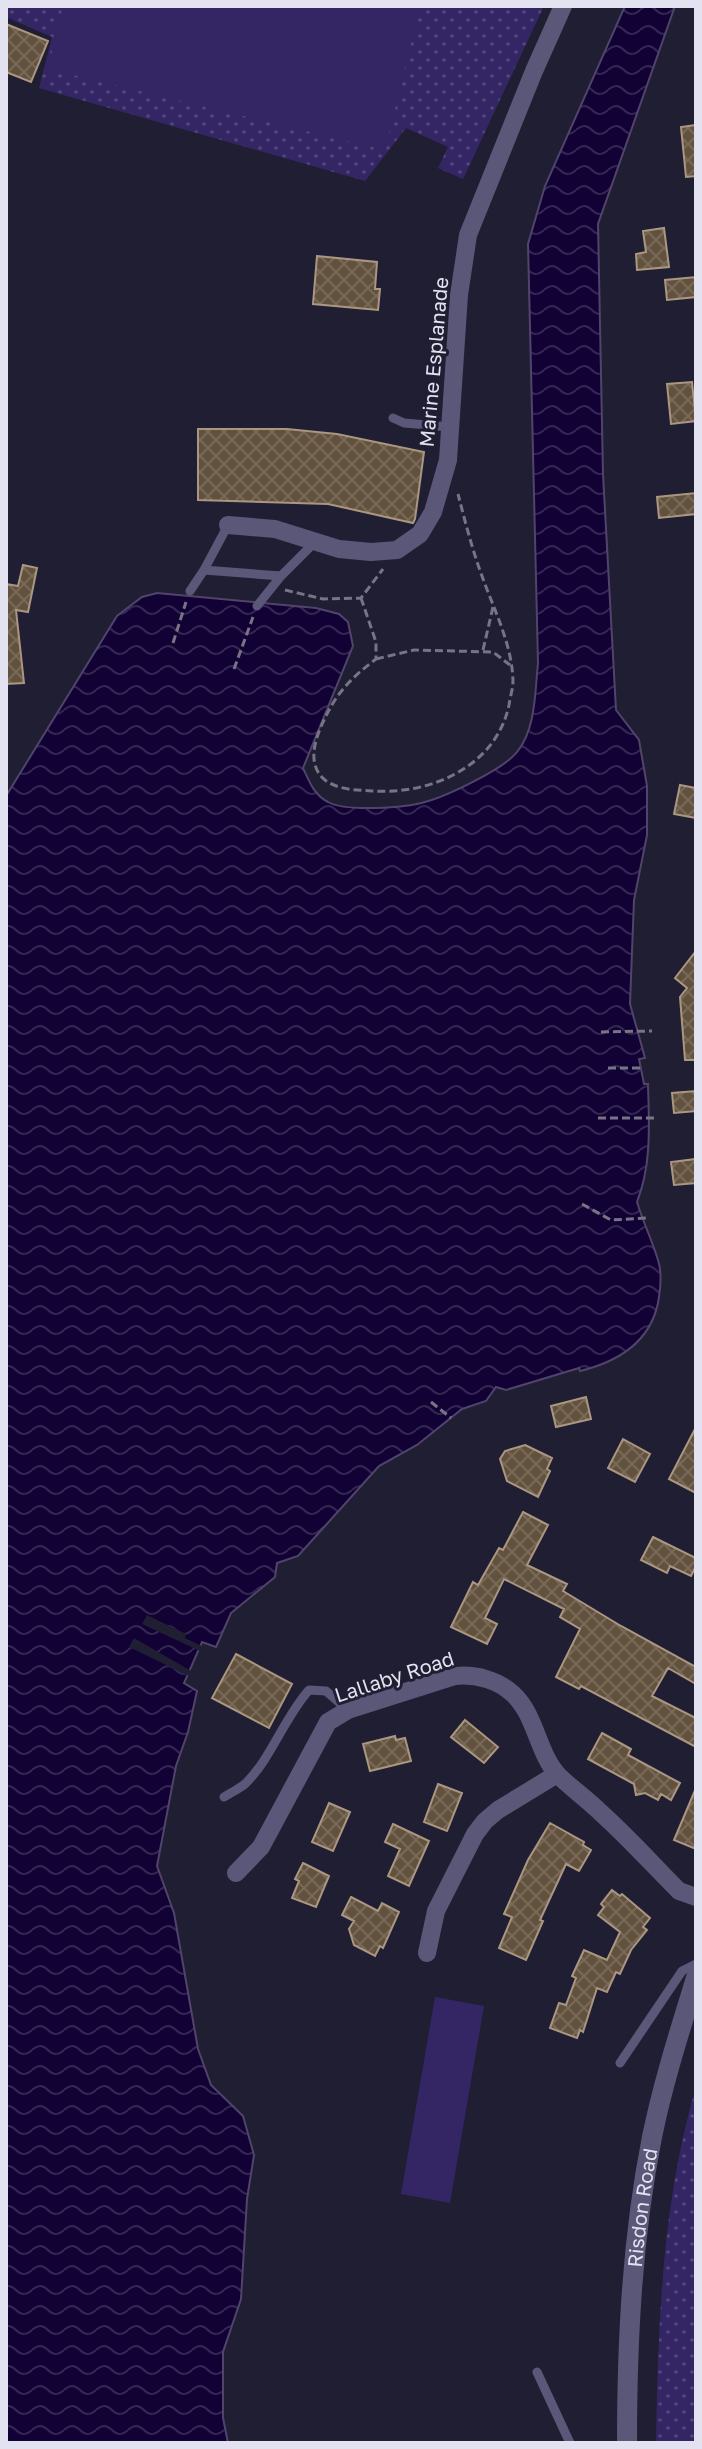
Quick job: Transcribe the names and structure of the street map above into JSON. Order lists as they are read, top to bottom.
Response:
{
  "streets": {
    "street": ["Marine Esplanade", "Lallaby Road", "Risdon Road"]
  }
}
